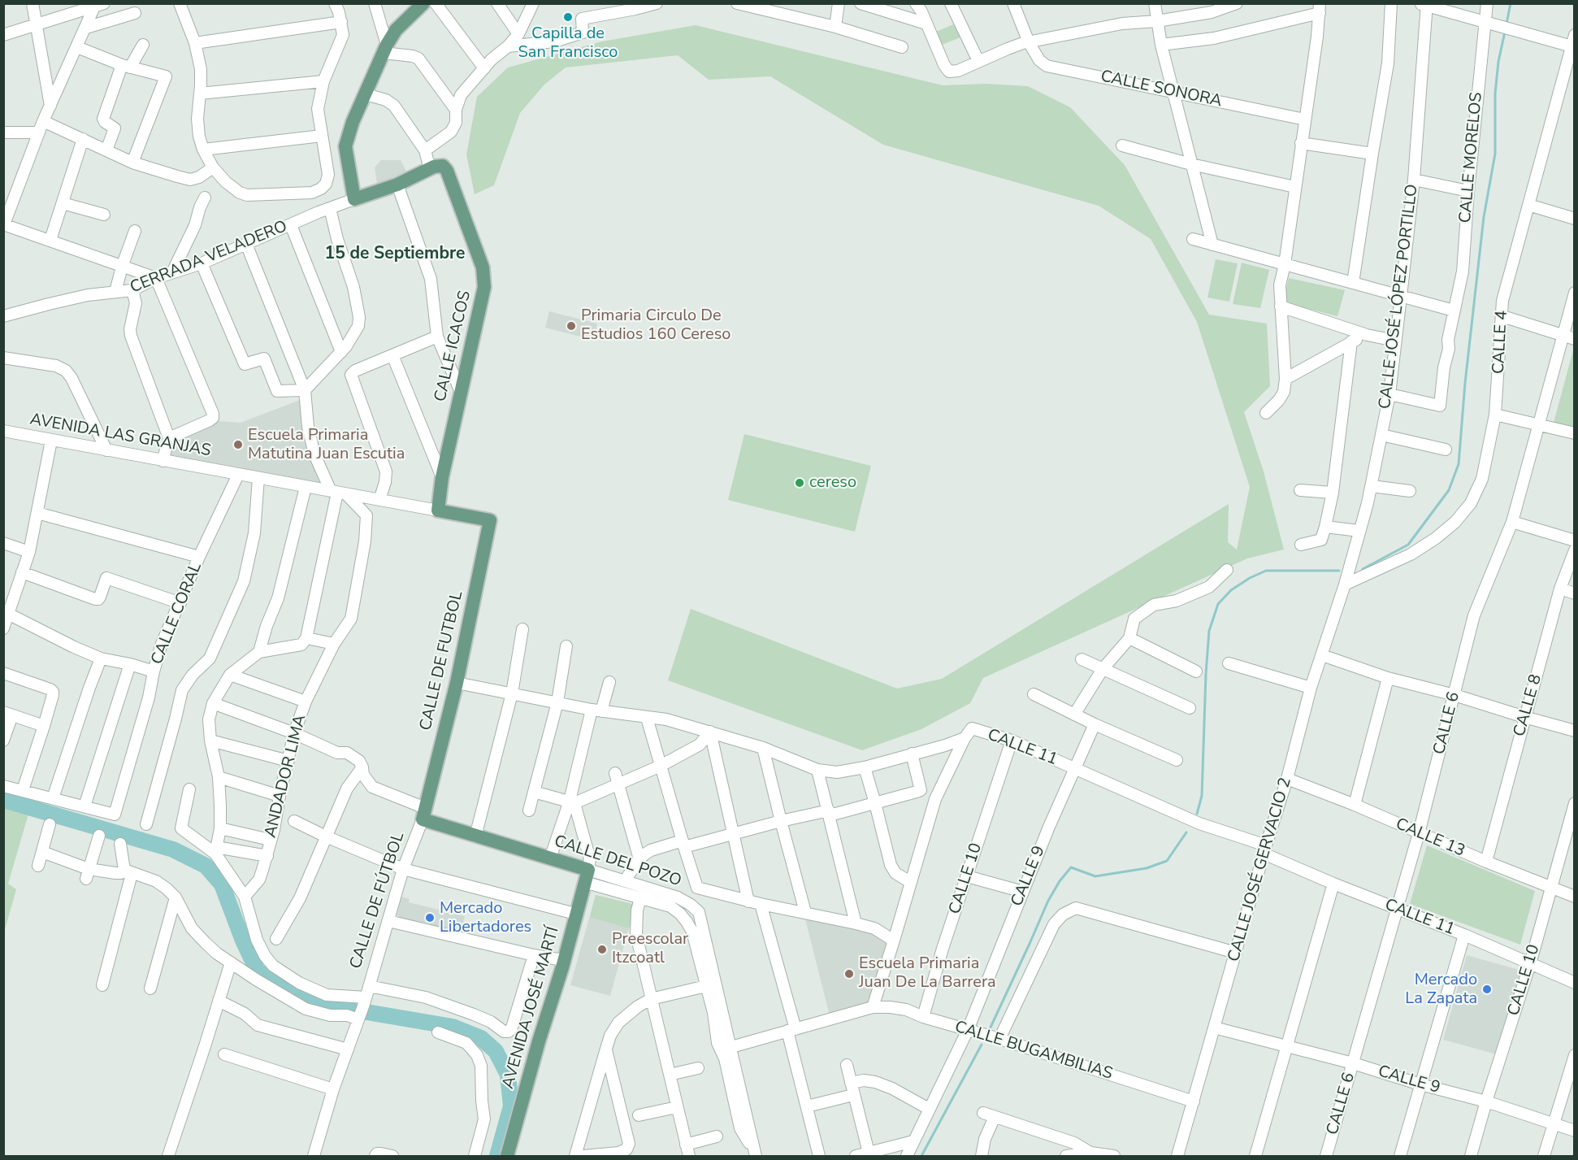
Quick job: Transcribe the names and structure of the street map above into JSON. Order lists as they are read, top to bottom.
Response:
{
  "streets": {
    "main road": [
      "CALLE ICACOS",
      "AVENIDA LAS GRANJAS",
      "CALLE DE FUTBOL",
      "CALLE DEL POZO",
      "AVENIDA JOSÉ MARTÍ"
    ],
    "street": [
      "CALLE SONORA",
      "CALLE MORELOS",
      "CERRADA VELADERO",
      "CALLE JOSÉ LÓPEZ PORTILLO",
      "CALLE 4",
      "CALLE CORAL",
      "CALLE 8",
      "CALLE 6",
      "CALLE 11",
      "ANDADOR LIMA",
      "CALLE 13",
      "CALLE JOSÉ GERVACIO 2",
      "CALLE 9",
      "CALLE 10",
      "CALLE DE FÚTBOL",
      "CALLE BUGAMBILIAS"
    ]
  },
  "crossings": [
    ["CALLE MORELOS", "CALLE JOSÉ LÓPEZ PORTILLO"],
    ["CALLE JOSÉ LÓPEZ PORTILLO", "CALLE 4"],
    ["CALLE JOSÉ LÓPEZ PORTILLO", "CALLE JOSÉ GERVACIO 2"],
    ["CALLE 4", "CALLE JOSÉ GERVACIO 2"],
    ["CALLE ICACOS", "AVENIDA LAS GRANJAS"],
    ["AVENIDA LAS GRANJAS", "CALLE CORAL"],
    ["AVENIDA LAS GRANJAS", "CALLE DE FUTBOL"],
    ["AVENIDA LAS GRANJAS", "ANDADOR LIMA"],
    ["CALLE DE FUTBOL", "CALLE DEL POZO"],
    ["CALLE DE FUTBOL", "CALLE DE FÚTBOL"],
    ["CALLE 8", "CALLE 13"],
    ["CALLE 6", "CALLE 11"],
    ["CALLE 6", "CALLE 13"],
    ["CALLE 6", "CALLE 9"],
    ["CALLE 11", "CALLE JOSÉ GERVACIO 2"],
    ["CALLE 11", "CALLE 9"],
    ["CALLE 11", "CALLE 10"],
    ["CALLE 11", "CALLE BUGAMBILIAS"],
    ["CALLE 13", "CALLE JOSÉ GERVACIO 2"],
    ["CALLE 13", "CALLE 10"],
    ["CALLE DEL POZO", "CALLE DE FÚTBOL"],
    ["CALLE DEL POZO", "AVENIDA JOSÉ MARTÍ"],
    ["CALLE DEL POZO", "CALLE BUGAMBILIAS"],
    ["CALLE JOSÉ GERVACIO 2", "CALLE 9"],
    ["CALLE JOSÉ GERVACIO 2", "CALLE BUGAMBILIAS"],
    ["CALLE 9", "CALLE 10"],
    ["CALLE 9", "CALLE BUGAMBILIAS"],
    ["CALLE 10", "CALLE BUGAMBILIAS"]
  ],
  "districts": ["15 de Septiembre"],
  "places": [
    "Capilla de San Francisco",
    "Primaria Circulo De Estudios 160 Cereso",
    "Escuela Primaria Matutina Juan Escutia",
    "cereso",
    "Mercado Libertadores",
    "Preescolar Itzcoatl",
    "Escuela Primaria Juan De La Barrera",
    "Mercado La Zapata"
  ]
}
